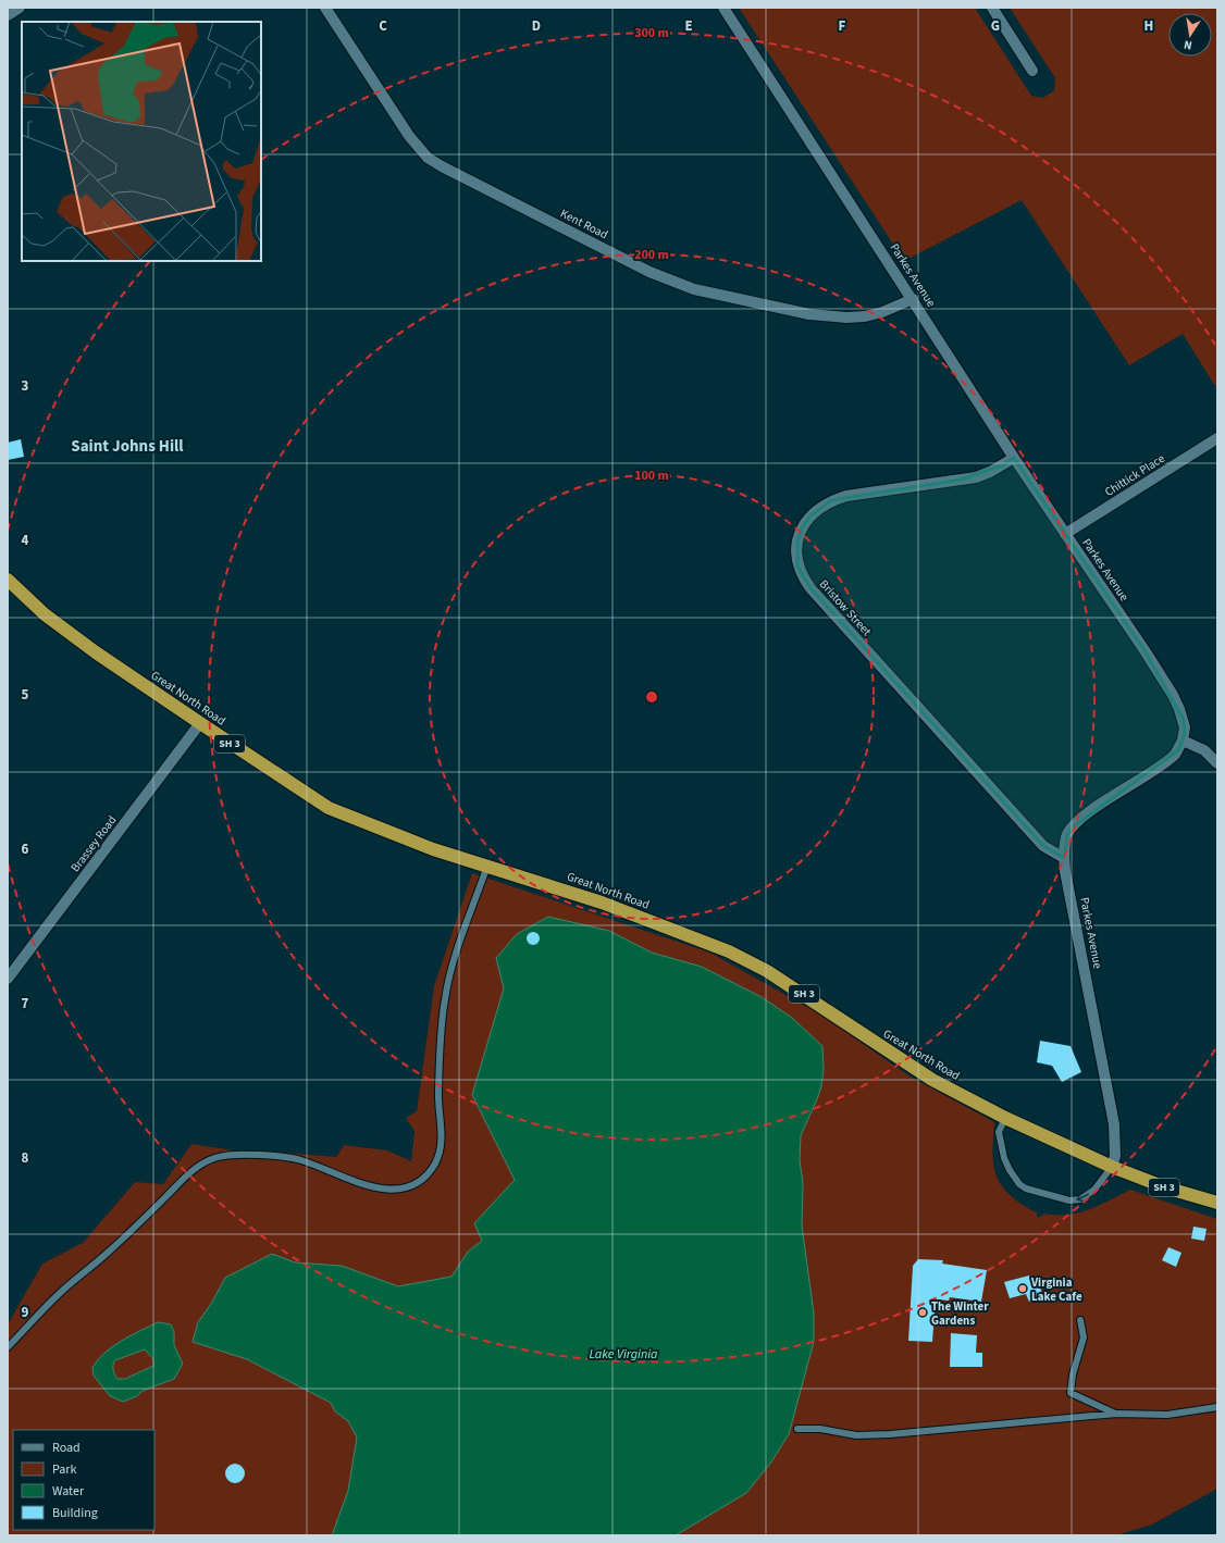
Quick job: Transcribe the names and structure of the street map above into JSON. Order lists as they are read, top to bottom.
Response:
{
  "streets": {
    "highway": ["Great North Road", "SH 3"],
    "street": [
      "Kent Road",
      "Parkes Avenue",
      "Chittick Place",
      "Bristow Street",
      "Brassey Road"
    ]
  },
  "crossings": [
    ["Kent Road", "Parkes Avenue"],
    ["Parkes Avenue", "Chittick Place"],
    ["Parkes Avenue", "Bristow Street"],
    ["Parkes Avenue", "Great North Road"],
    ["Great North Road", "Brassey Road"]
  ],
  "districts": ["Saint Johns Hill"],
  "water": ["Lake Virginia"],
  "places": ["Virginia Lake Cafe", "The Winter Gardens"],
  "legend": [
    "Road",
    "Park",
    "Water",
    "Building"
  ],
  "north": "bottom",
  "grid": {
    "columns": [
      "C",
      "D",
      "E",
      "F",
      "G",
      "H"
    ],
    "rows": [
      "3",
      "4",
      "5",
      "6",
      "7",
      "8",
      "9"
    ]
  },
  "rings": ["300 m", "200 m", "100 m"]
}
